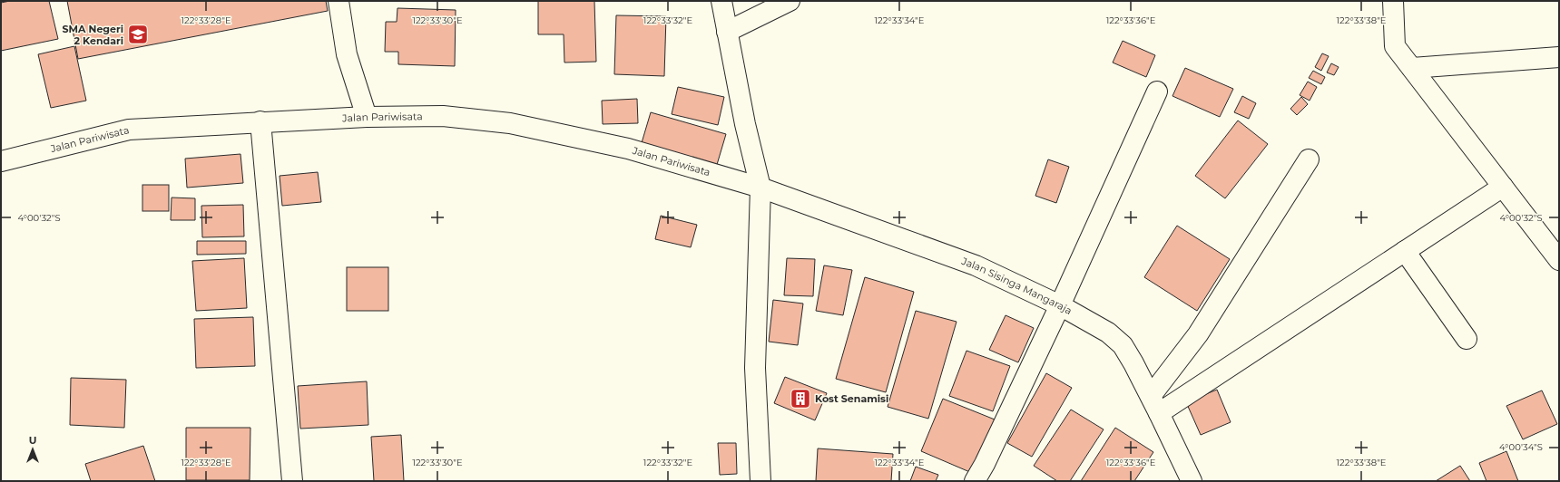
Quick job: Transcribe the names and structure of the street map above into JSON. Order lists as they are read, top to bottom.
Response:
{
  "streets": {
    "street": ["Jalan Pariwisata", "Jalan Sisinga Mangaraja"]
  },
  "crossings": [
    ["Jalan Pariwisata", "Jalan Sisinga Mangaraja"]
  ],
  "places": {
    "school or university": ["SMA Negeri 2 Kendari"],
    "building": ["Kost Senamisi"]
  },
  "north": "top",
  "coordinates": [
    "122°33'28\"E",
    "122°33'30\"E",
    "122°33'32\"E",
    "122°33'34\"E",
    "122°33'36\"E",
    "122°33'38\"E",
    "4°00'32\"S",
    "4°00'34\"S"
  ]
}
